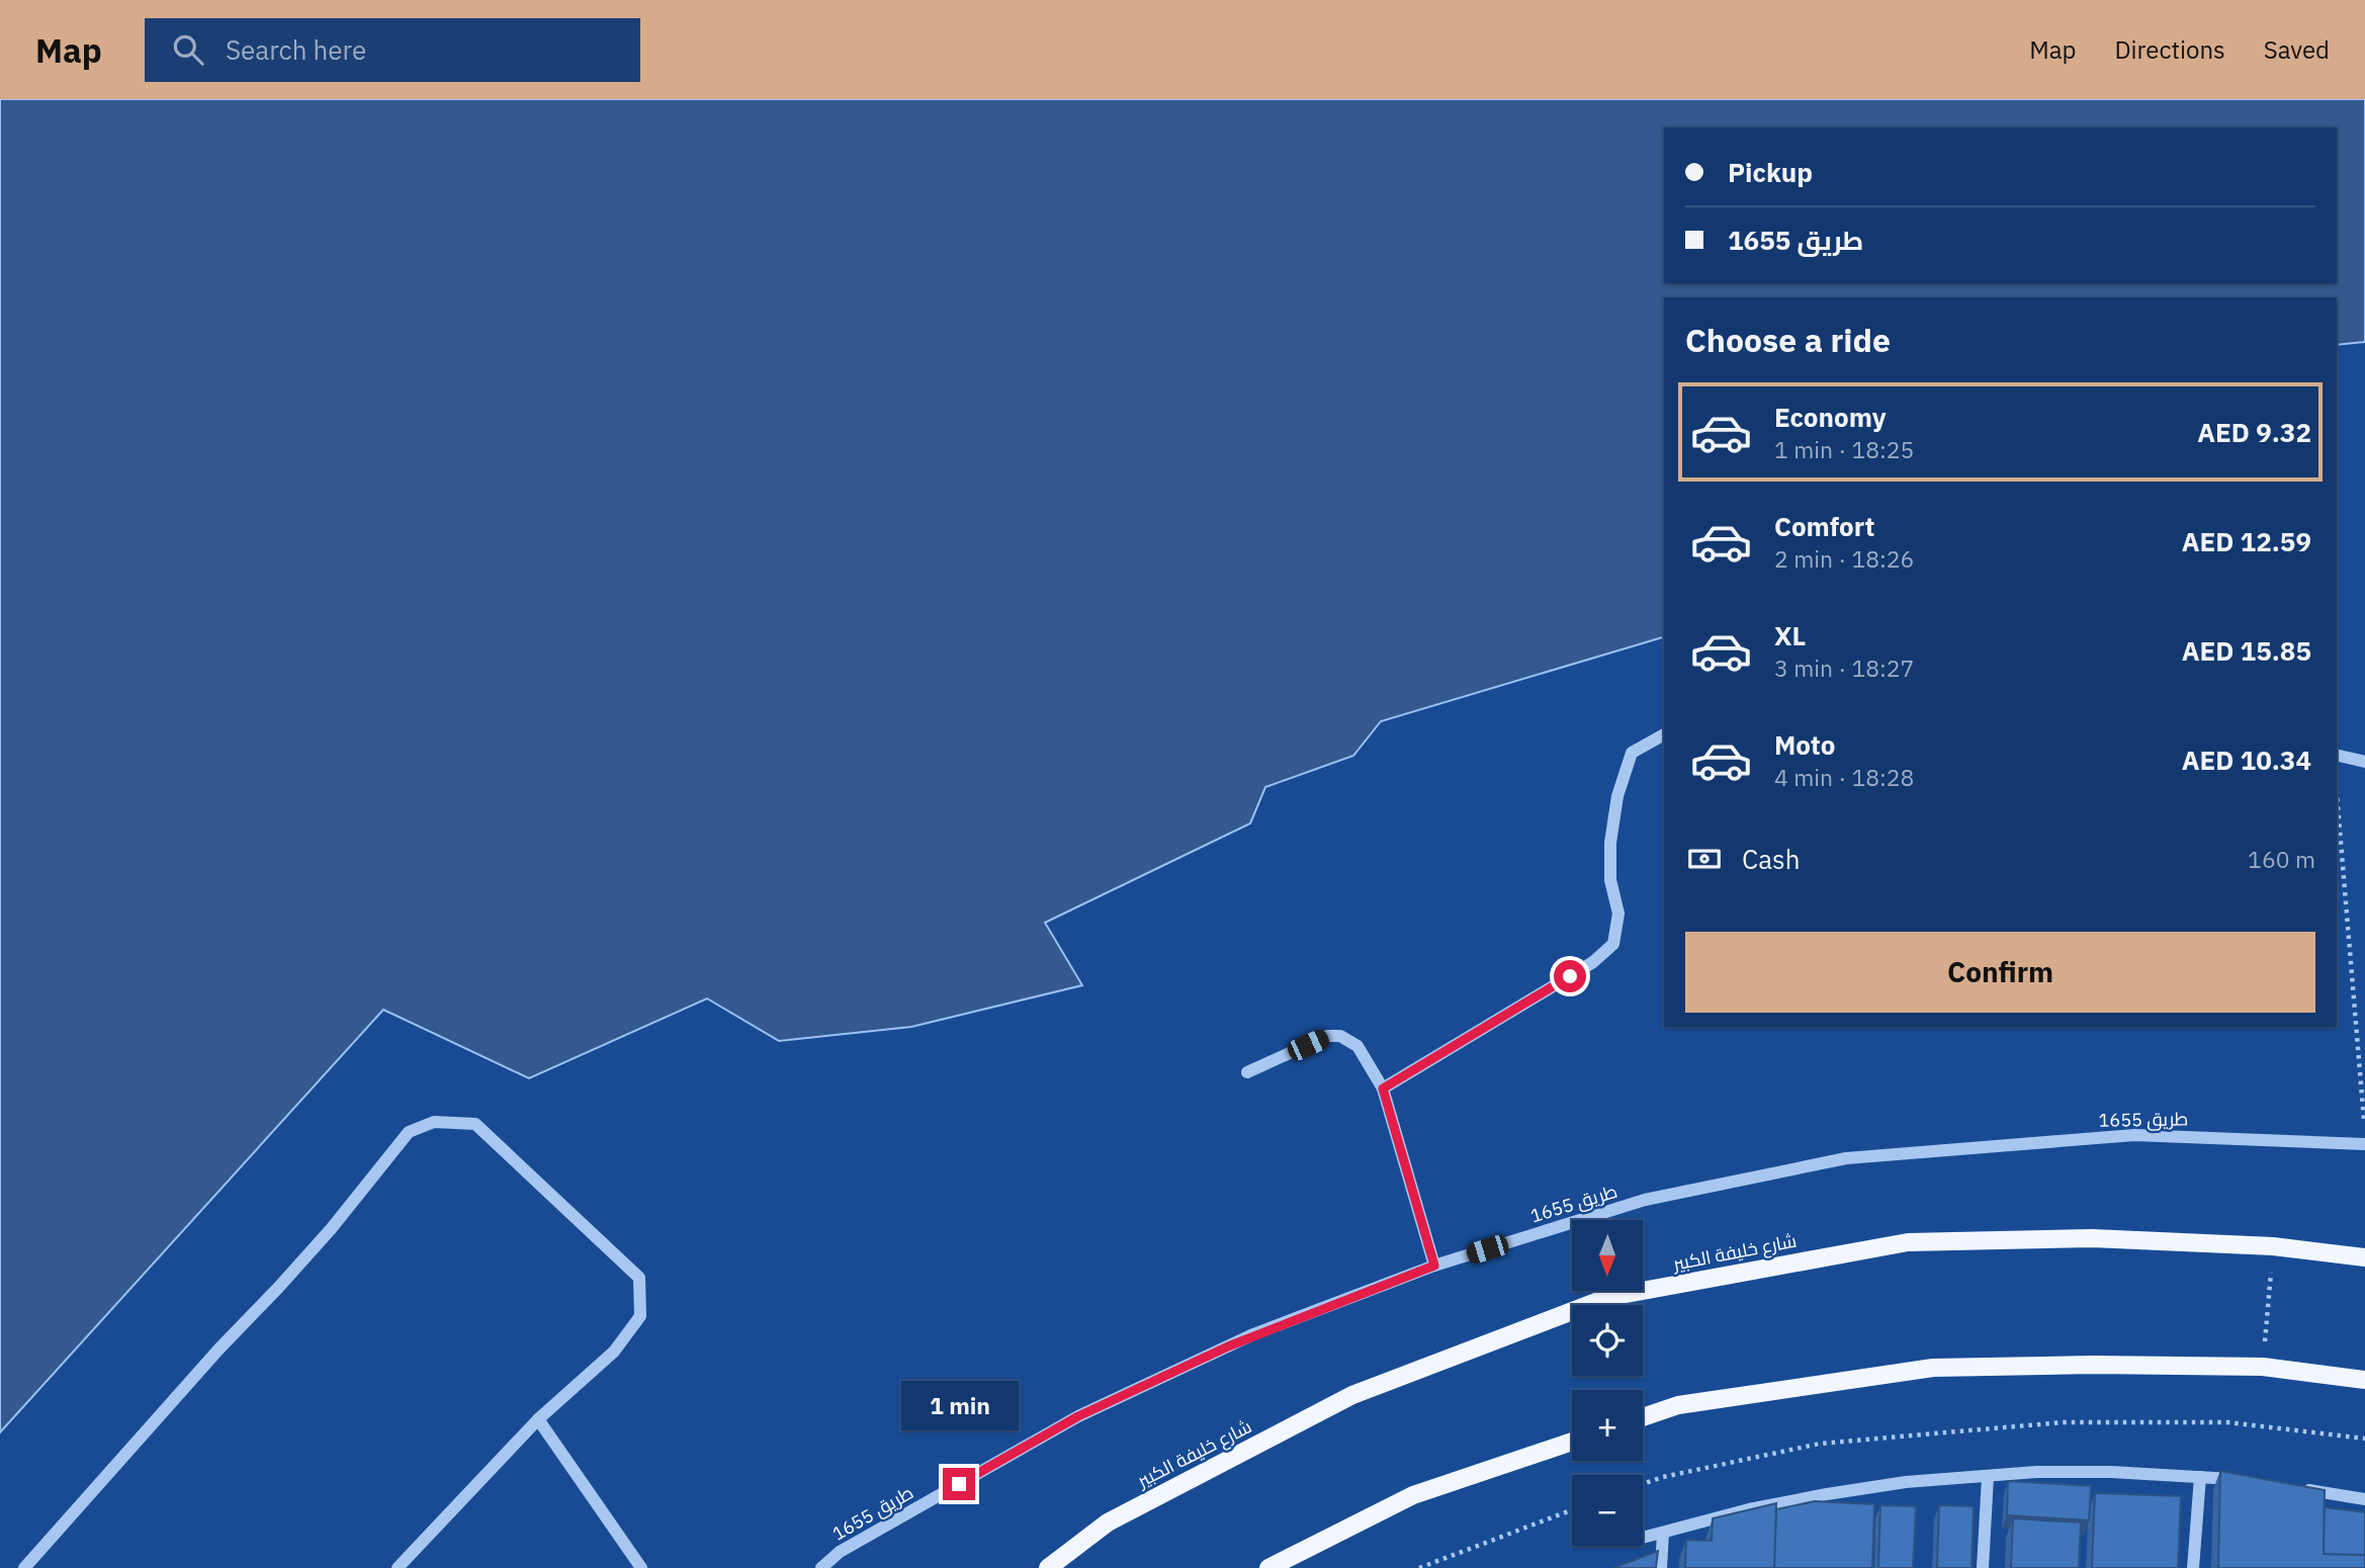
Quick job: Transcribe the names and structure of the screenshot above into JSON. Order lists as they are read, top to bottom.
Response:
{
  "streets": {
    "main road": ["شارع خليفة الكبير"],
    "street": ["طريق 1655"]
  },
  "north": "bottom",
  "page": {
    "header": "Map",
    "search": "Search here",
    "nav": ["Map", "Directions", "Saved"],
    "banner": ["Pickup", "طريق 1655"],
    "heading": "Choose a ride",
    "list": [
      {
        "name": "Economy",
        "note": "1 min · 18:25",
        "value": "AED 9.32"
      },
      {
        "name": "Comfort",
        "note": "2 min · 18:26",
        "value": "AED 12.59"
      },
      {
        "name": "XL",
        "note": "3 min · 18:27",
        "value": "AED 15.85"
      },
      {
        "name": "Moto",
        "note": "4 min · 18:28",
        "value": "AED 10.34"
      }
    ],
    "pay": ["Cash", "160 m"],
    "buttons": "Confirm",
    "map_buttons": ["+", "−"],
    "bubble": "1 min"
  }
}
